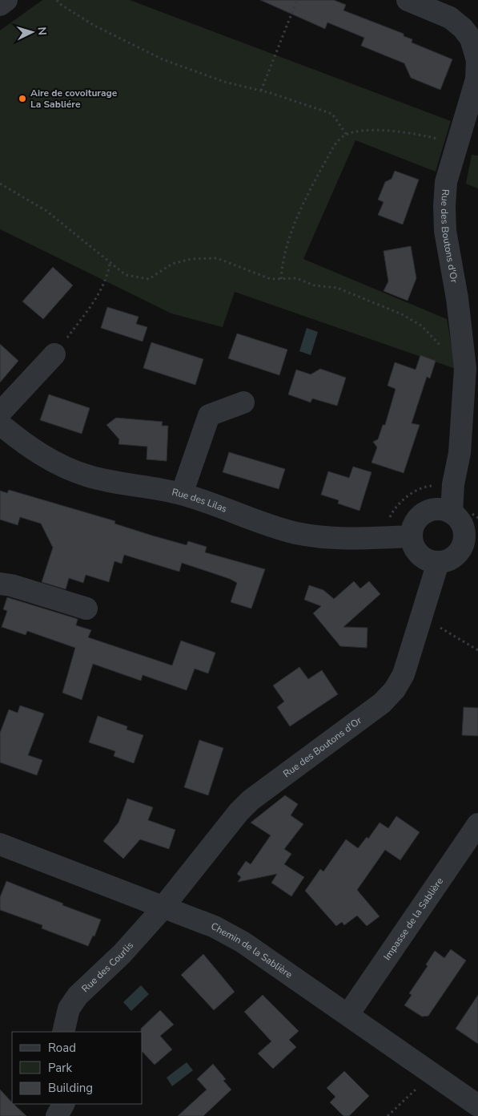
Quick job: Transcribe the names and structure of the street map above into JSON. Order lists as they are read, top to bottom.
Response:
{
  "streets": {
    "street": [
      "Rue des Boutons d'Or",
      "Rue des Lilas",
      "Impasse de la Sablière",
      "Chemin de la Sablière",
      "Rue des Courlis"
    ]
  },
  "crossings": [
    ["Rue des Boutons d'Or", "Rue des Lilas"],
    ["Rue des Boutons d'Or", "Chemin de la Sablière"],
    ["Rue des Boutons d'Or", "Rue des Courlis"],
    ["Impasse de la Sablière", "Chemin de la Sablière"],
    ["Chemin de la Sablière", "Rue des Courlis"]
  ],
  "places": ["Aire de covoiturage La Sabliére"],
  "legend": ["Road", "Park", "Building"],
  "north": "right"
}
